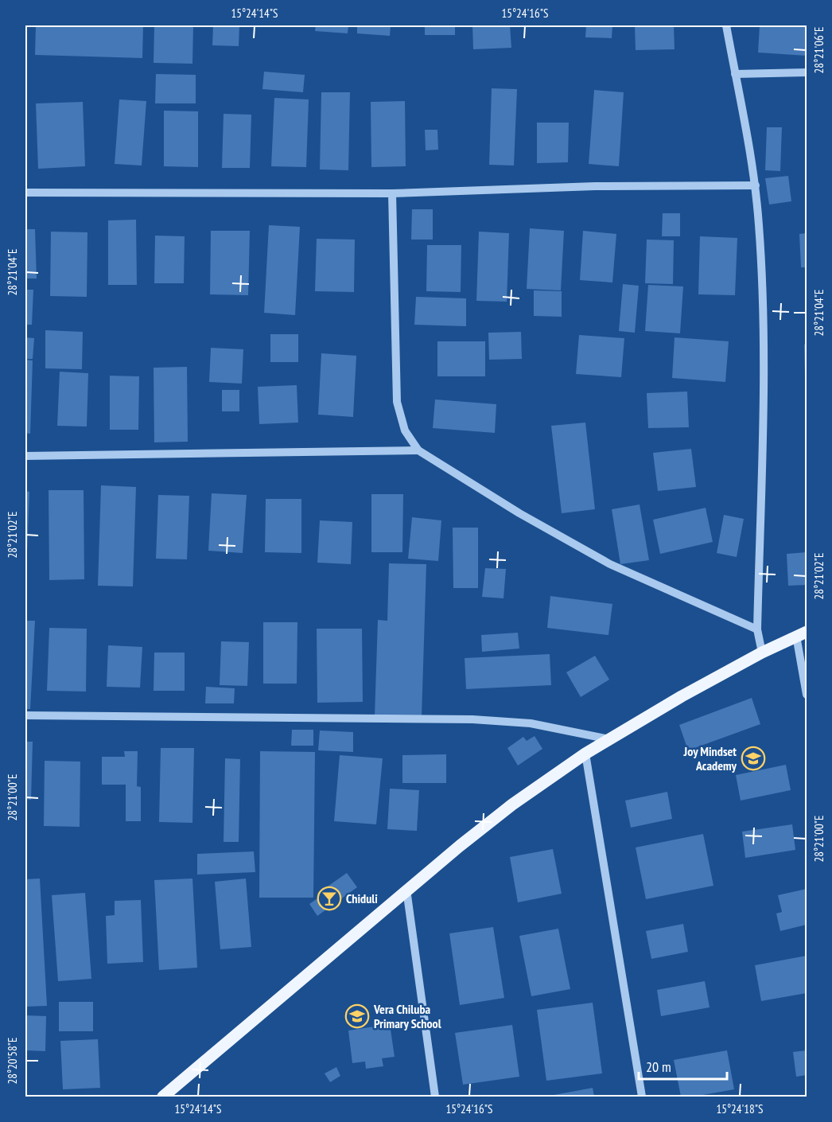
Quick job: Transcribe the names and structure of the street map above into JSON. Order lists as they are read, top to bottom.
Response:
{
  "places": {
    "school or university": ["Joy Mindset Academy", "Vera Chiluba Primary School"],
    "bar": ["Chiduli"]
  },
  "scale_bar": "20 m",
  "coordinates": [
    "15°24'14\"S",
    "15°24'16\"S",
    "28°21'06\"E",
    "28°21'04\"E",
    "28°21'02\"E",
    "28°21'00\"E",
    "28°20'58\"E",
    "15°24'18\"S"
  ]
}
